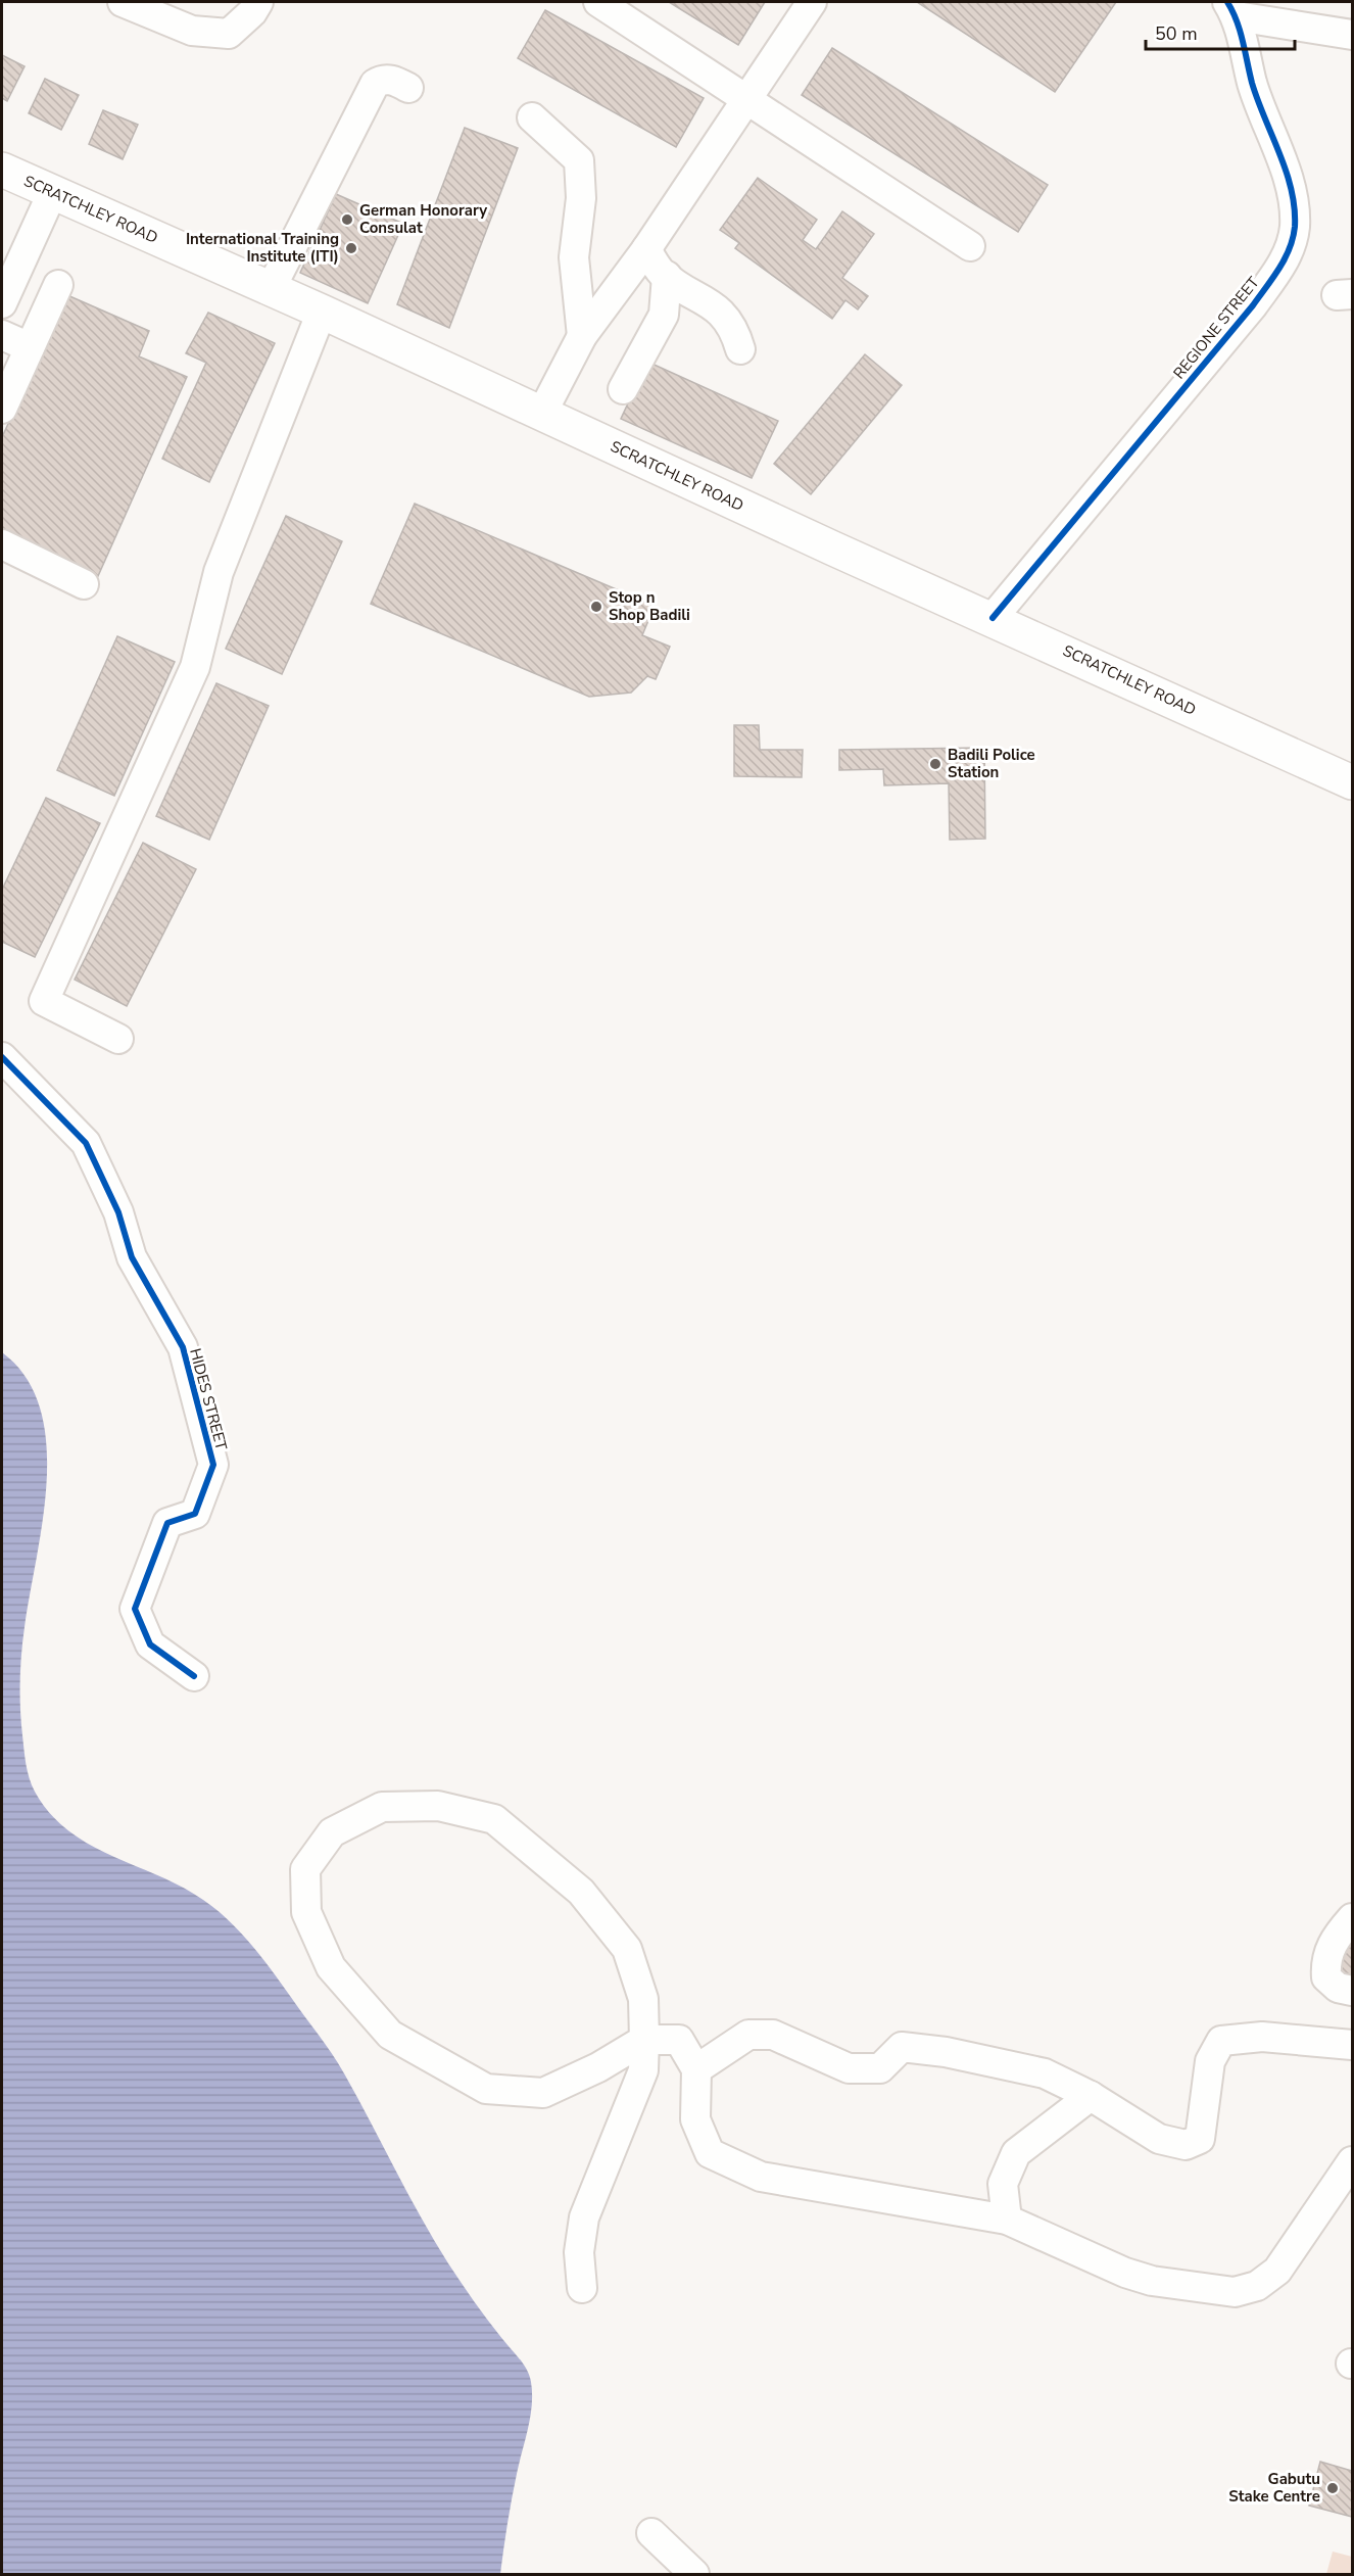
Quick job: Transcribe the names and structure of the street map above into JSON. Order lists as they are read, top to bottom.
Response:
{
  "streets": {
    "main road": ["SCRATCHLEY ROAD"],
    "street": ["REGIONE STREET", "HIDES STREET"]
  },
  "crossings": [
    ["SCRATCHLEY ROAD", "REGIONE STREET"]
  ],
  "places": [
    "German Honorary Consulat",
    "International Training Institute (ITI)",
    "Stop n Shop Badili",
    "Badili Police Station",
    "Gabutu Stake Centre"
  ],
  "scale_bar": "50 m"
}
